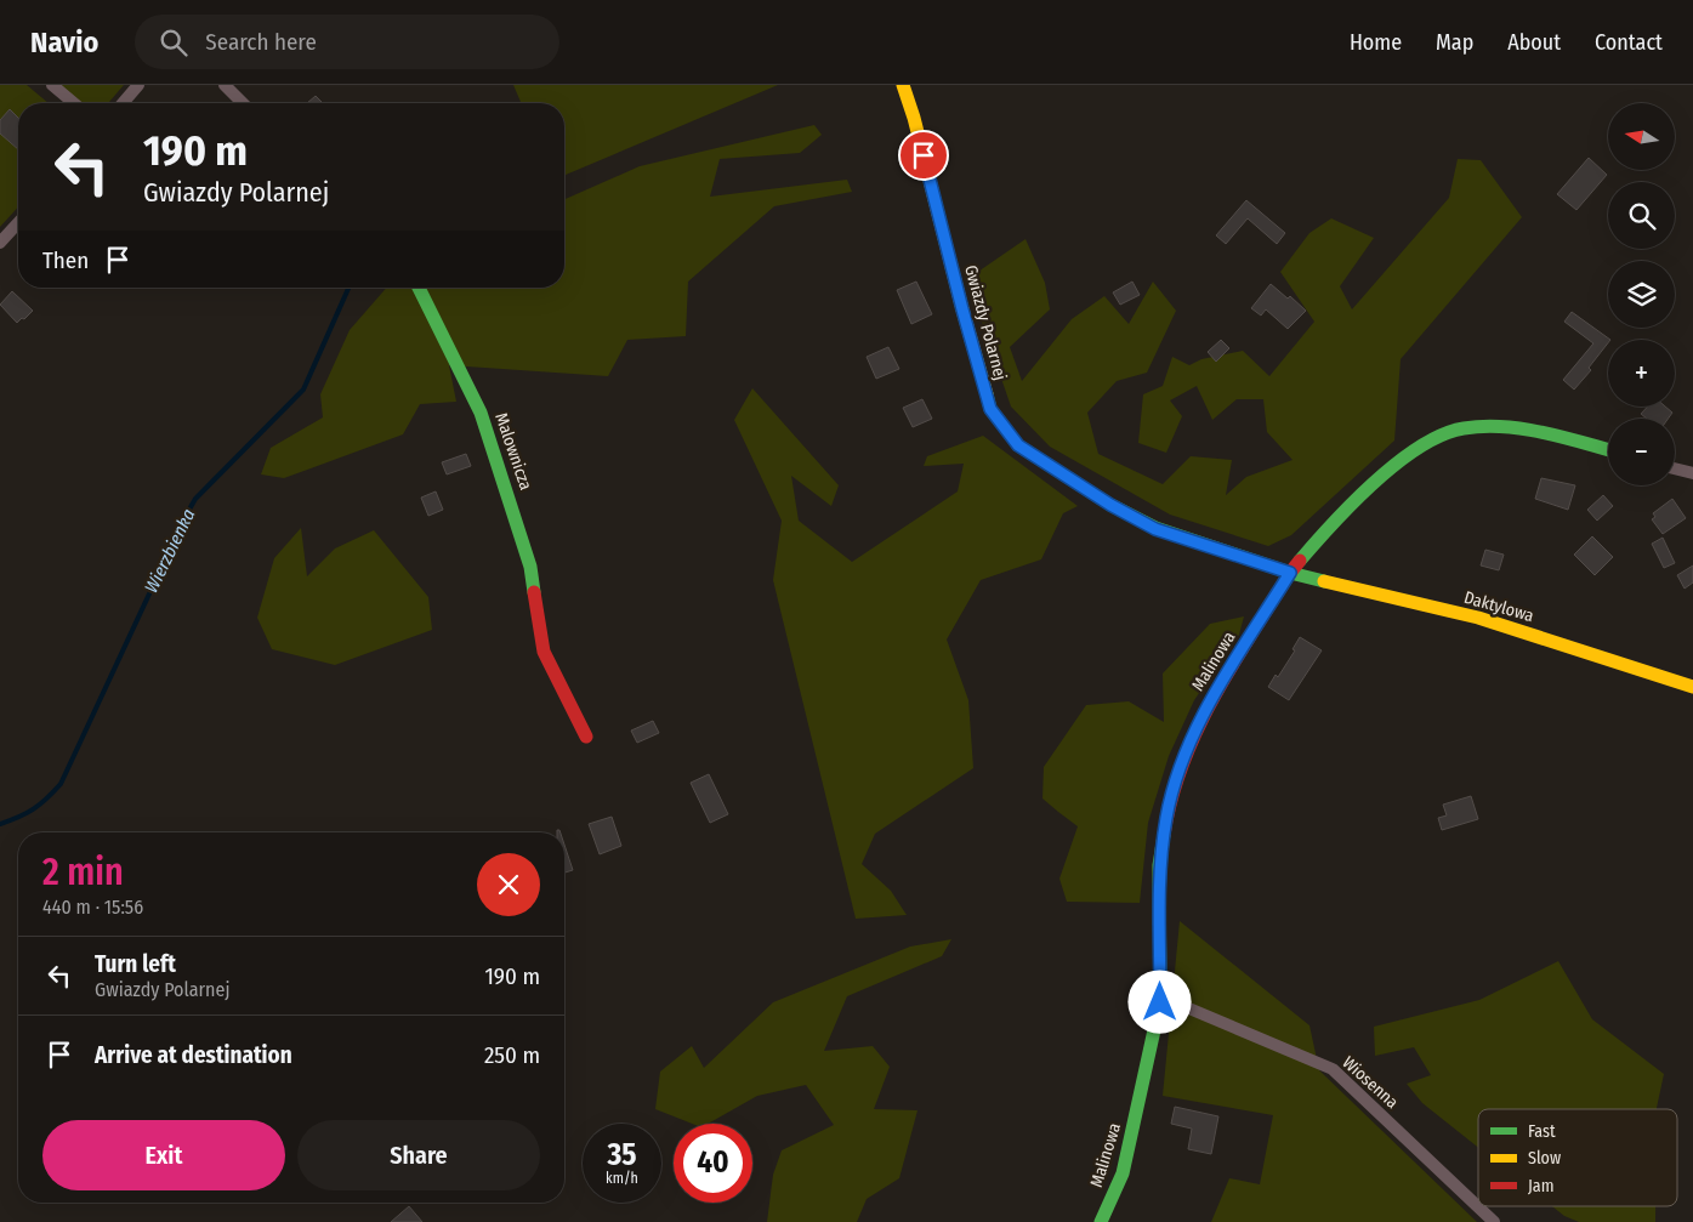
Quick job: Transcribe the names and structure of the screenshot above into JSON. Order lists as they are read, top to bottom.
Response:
{
  "streets": {
    "street": [
      "Gwiazdy Polarnej",
      "Malownicza",
      "Daktylowa",
      "Malinowa",
      "Wiosenna"
    ]
  },
  "crossings": [
    ["Gwiazdy Polarnej", "Daktylowa"],
    ["Gwiazdy Polarnej", "Malinowa"],
    ["Daktylowa", "Malinowa"],
    ["Malinowa", "Wiosenna"]
  ],
  "water": ["Wierzbienka"],
  "legend": ["Fast", "Slow", "Jam"],
  "north": "left",
  "page": {
    "header": "Navio",
    "search": "Search here",
    "nav": [
      "Home",
      "Map",
      "About",
      "Contact"
    ],
    "map_buttons": ["+", "−"],
    "turn": ["190 m", "Gwiazdy Polarnej"],
    "then": "Then",
    "heading": ["2 min", "440 m · 15:56"],
    "list": [
      {
        "name": "Turn left",
        "note": "Gwiazdy Polarnej",
        "value": "190 m"
      },
      {
        "name": "Arrive at destination",
        "value": "250 m"
      }
    ],
    "buttons": ["Exit", "Share"],
    "speed": "35 km/h",
    "limit": "40"
  }
}
